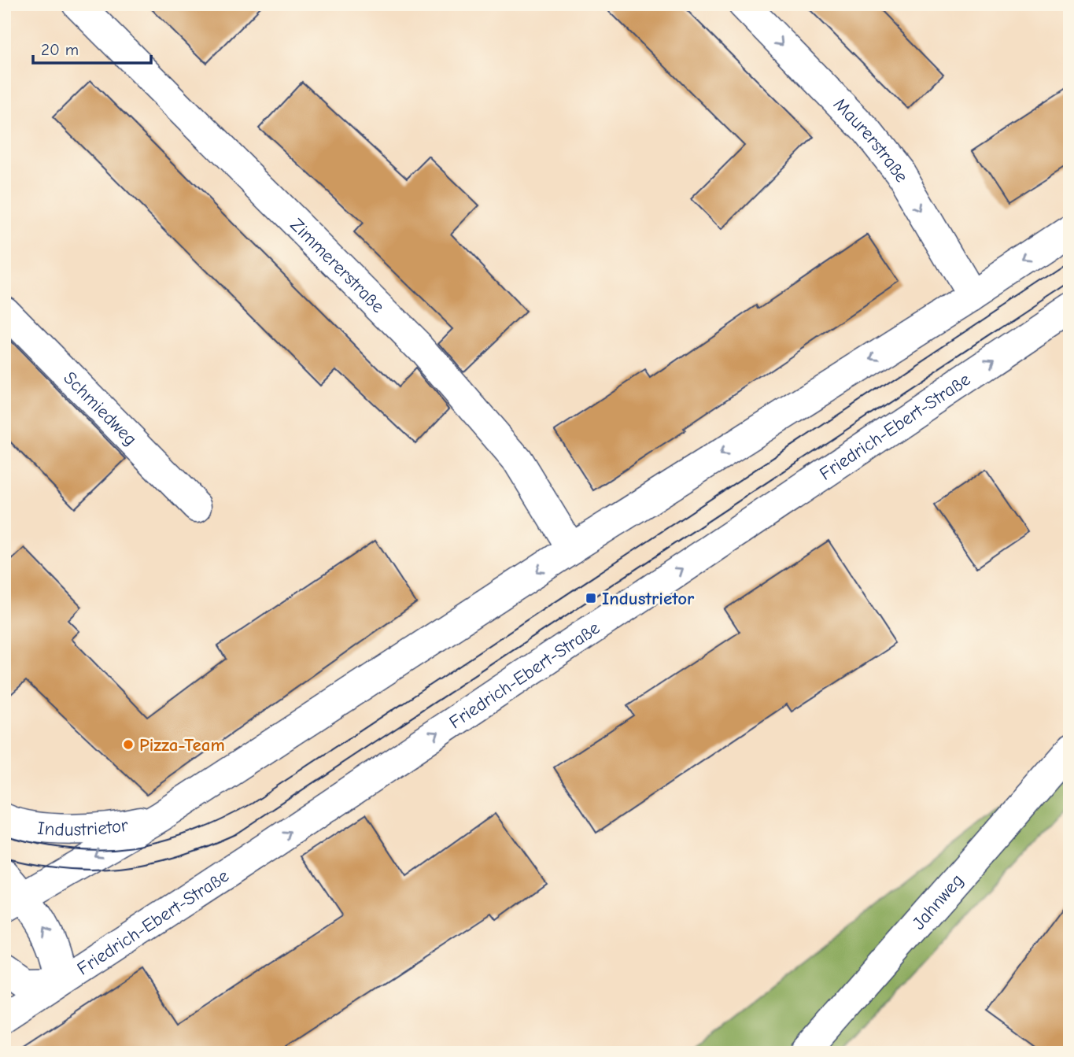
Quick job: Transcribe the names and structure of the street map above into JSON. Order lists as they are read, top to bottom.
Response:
{
  "streets": {
    "main road": [
      "Maurerstraße",
      "Zimmererstraße",
      "Schmiedweg",
      "Friedrich-Ebert-Straße",
      "Industrietor",
      "Jahnweg"
    ]
  },
  "one_way": ["Maurerstraße"],
  "places": {
    "transit": ["Industrietor"],
    "other": ["Pizza-Team"]
  },
  "scale_bar": "20 m"
}
